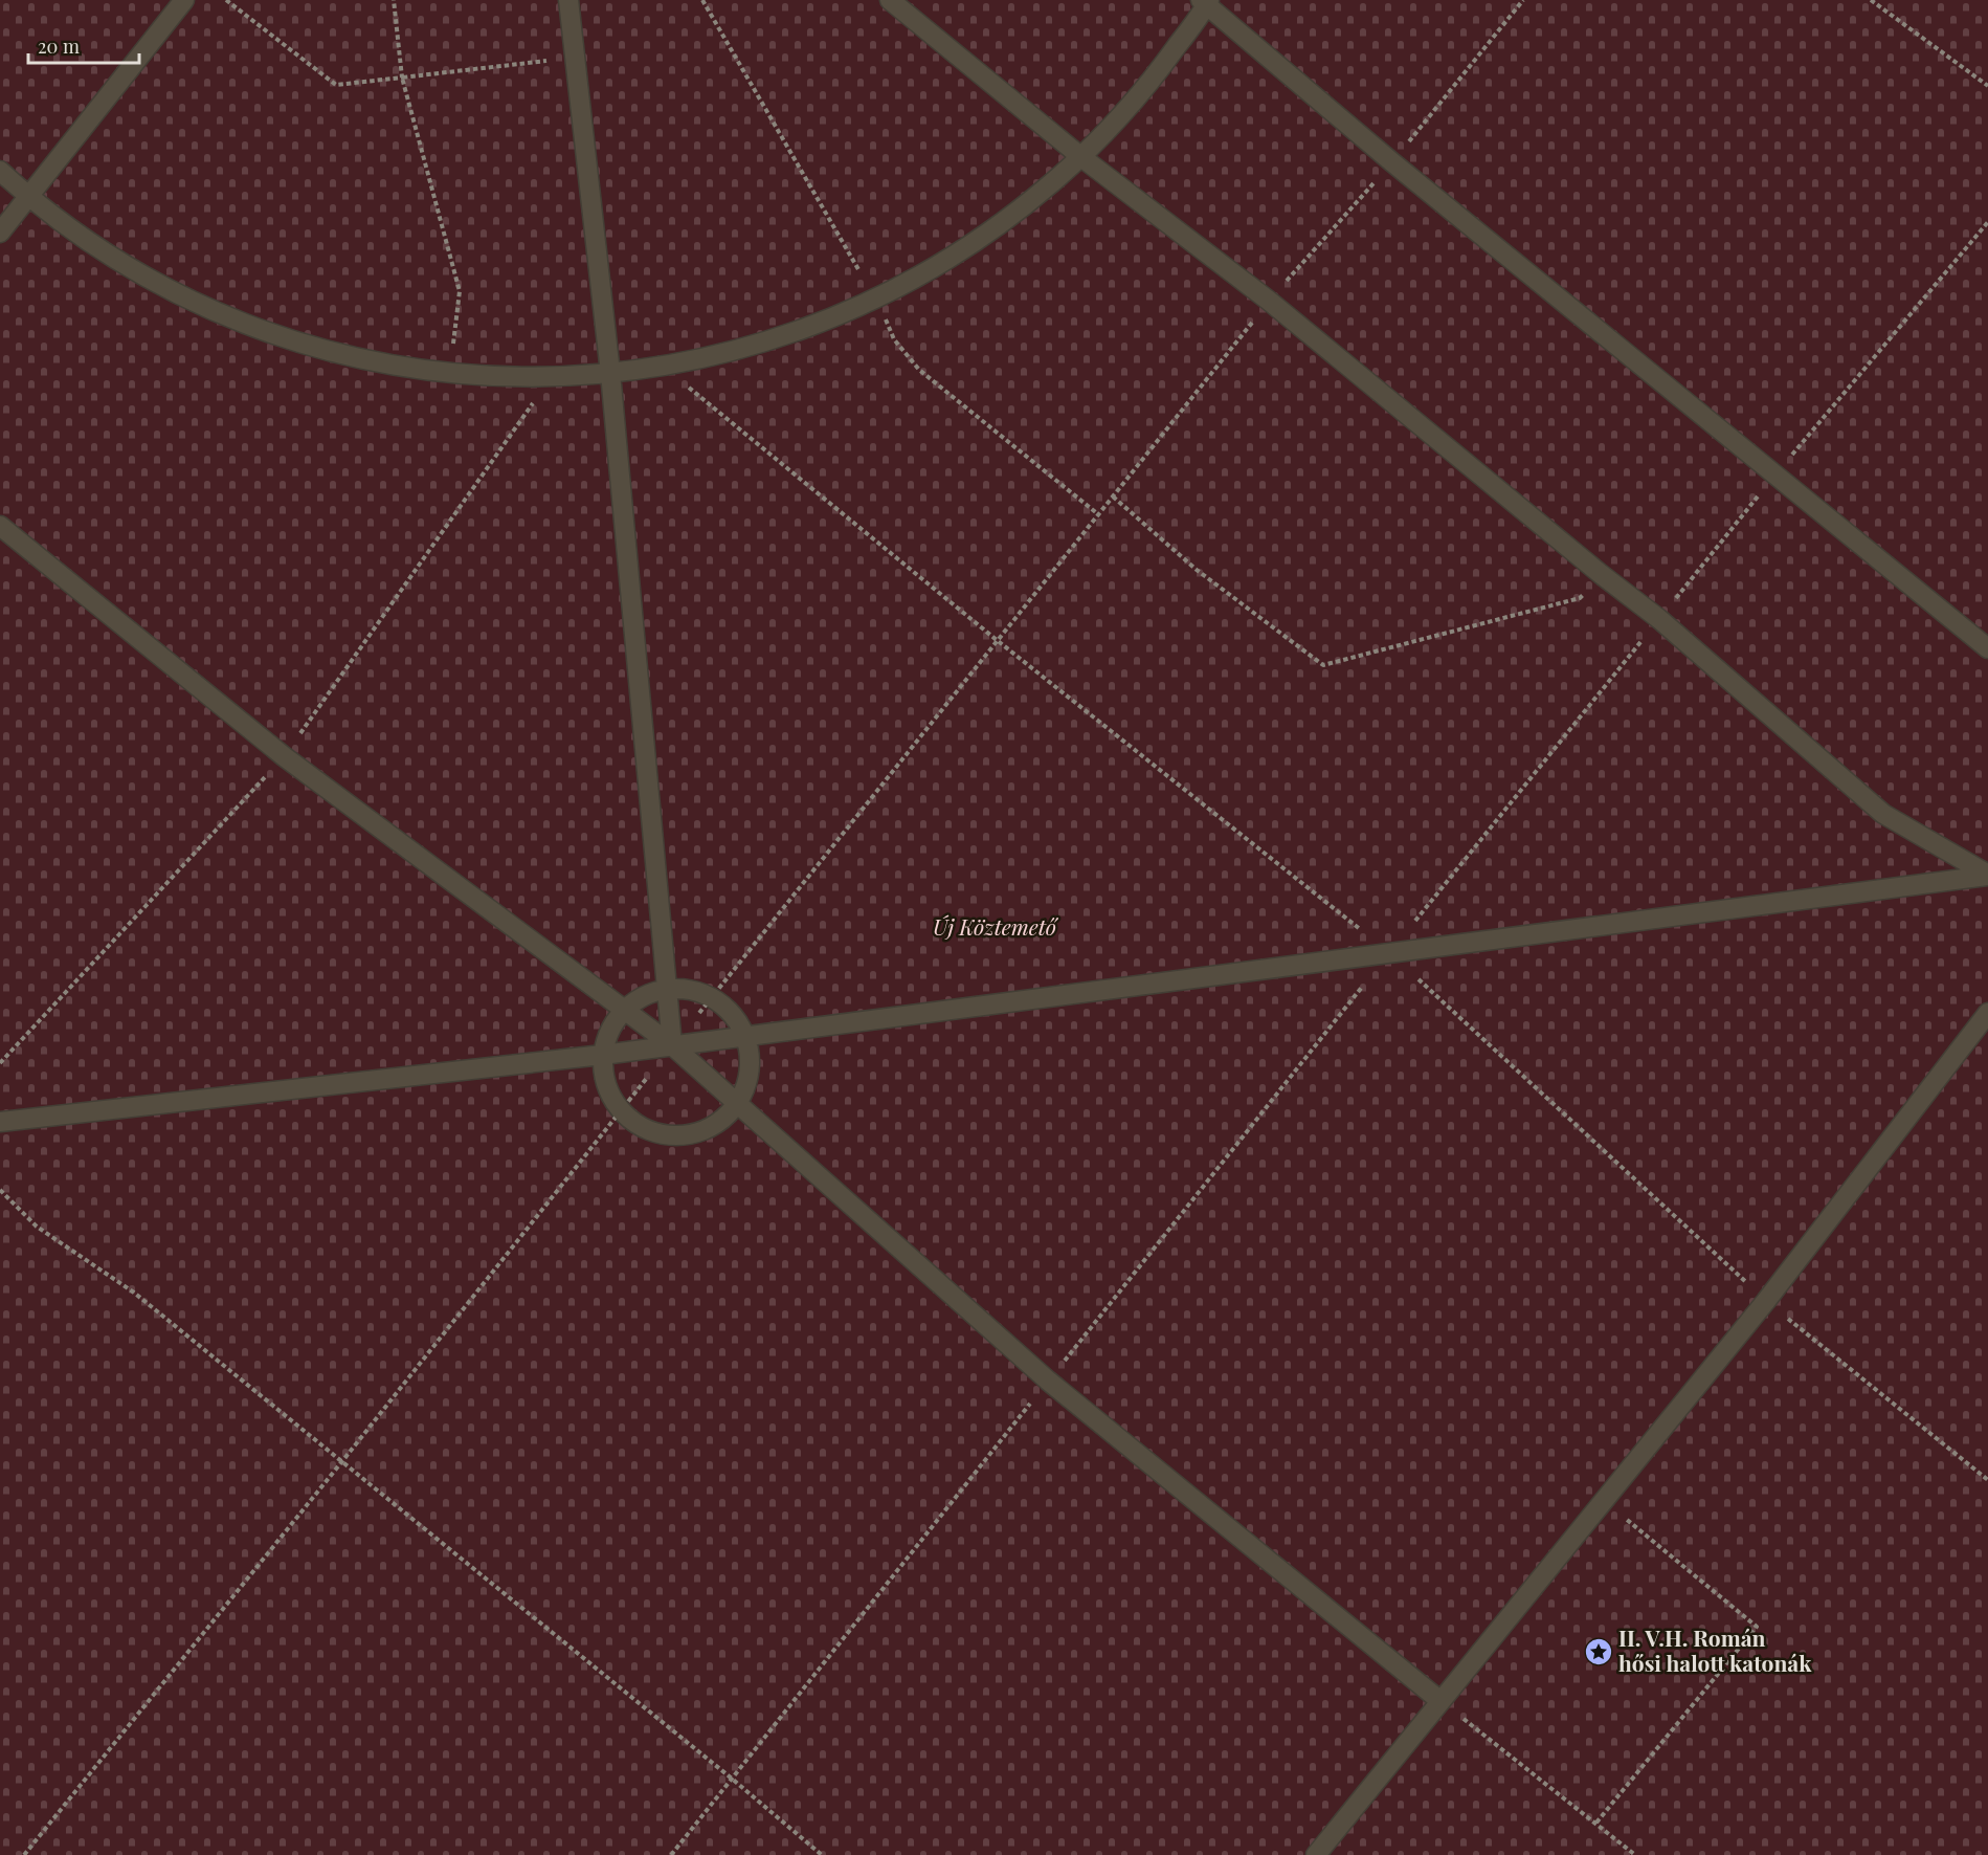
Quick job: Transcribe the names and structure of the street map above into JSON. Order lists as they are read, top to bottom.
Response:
{
  "parks": ["Új Köztemető"],
  "places": {
    "place": ["II. V.H. Román hősi halott katonák"]
  },
  "scale_bar": "20 m"
}
